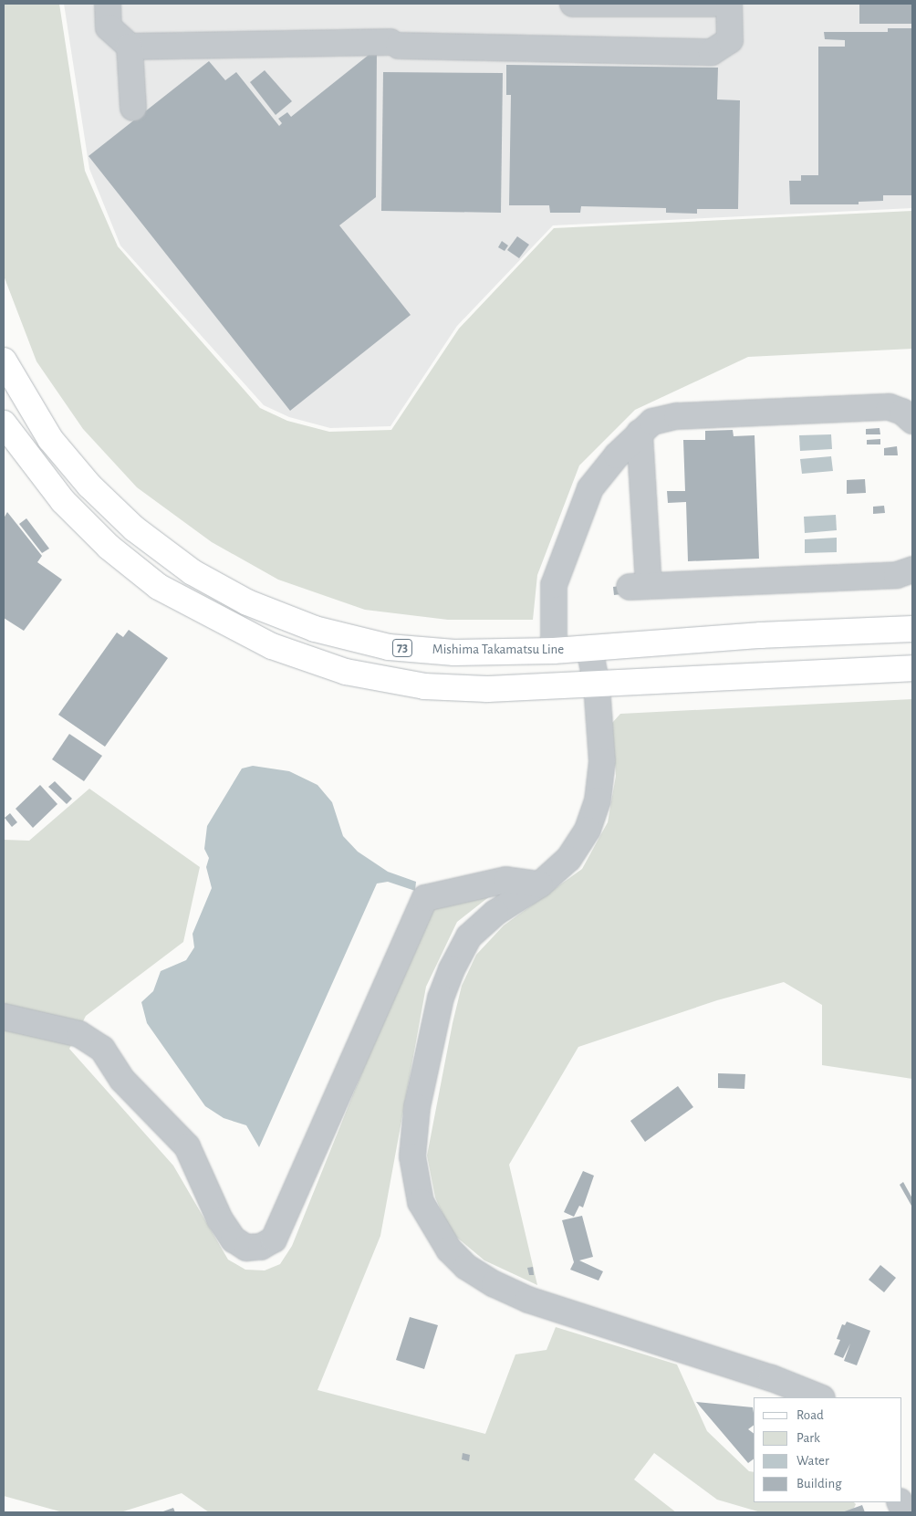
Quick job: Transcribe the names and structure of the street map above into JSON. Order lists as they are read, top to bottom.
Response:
{
  "streets": {
    "main road": ["73", "Mishima Takamatsu Line"]
  },
  "legend": [
    "Road",
    "Park",
    "Water",
    "Building"
  ]
}
